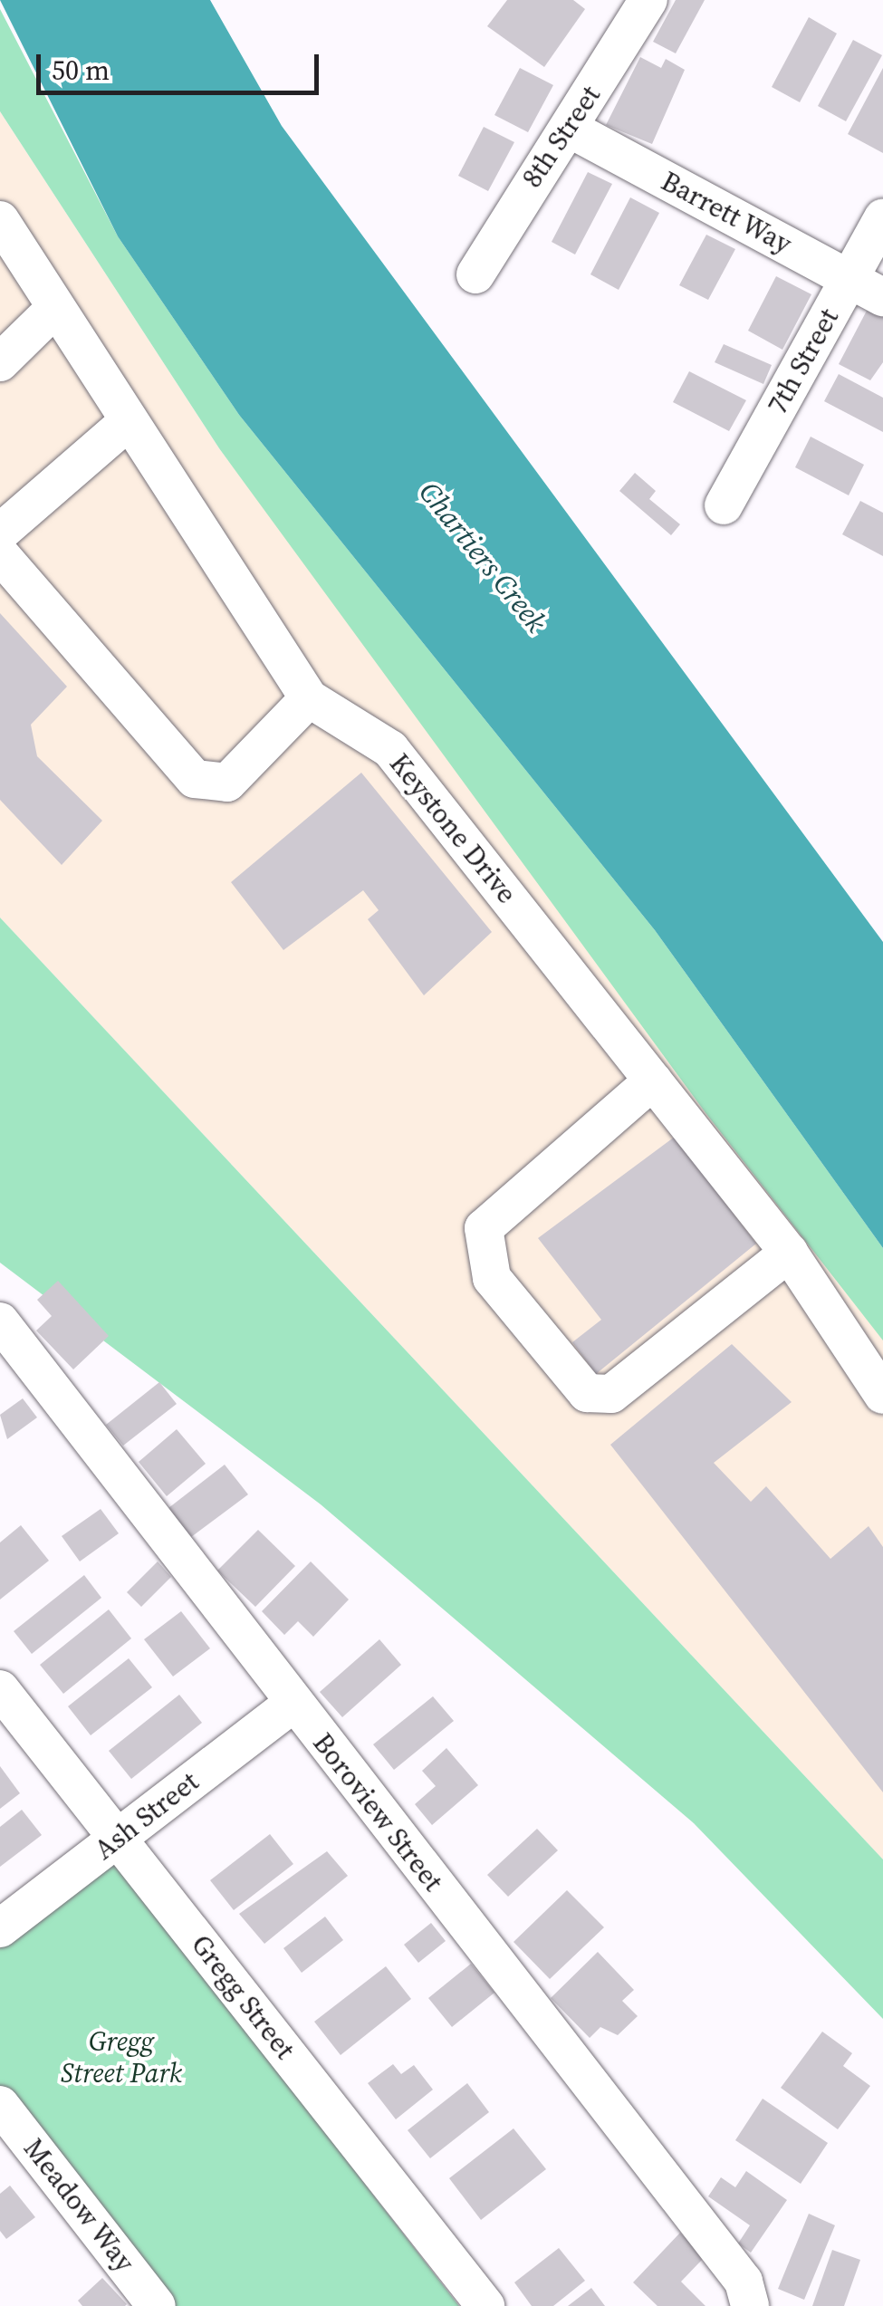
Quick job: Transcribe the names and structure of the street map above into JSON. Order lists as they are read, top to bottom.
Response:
{
  "streets": {
    "street": [
      "8th Street",
      "Barrett Way",
      "7th Street",
      "Keystone Drive",
      "Boroview Street",
      "Ash Street",
      "Gregg Street",
      "Meadow Way"
    ]
  },
  "crossings": [
    ["8th Street", "Barrett Way"],
    ["Barrett Way", "7th Street"],
    ["Boroview Street", "Ash Street"],
    ["Ash Street", "Gregg Street"]
  ],
  "water": ["Chartiers Creek"],
  "parks": ["Gregg Street Park"],
  "scale_bar": "50 m"
}
